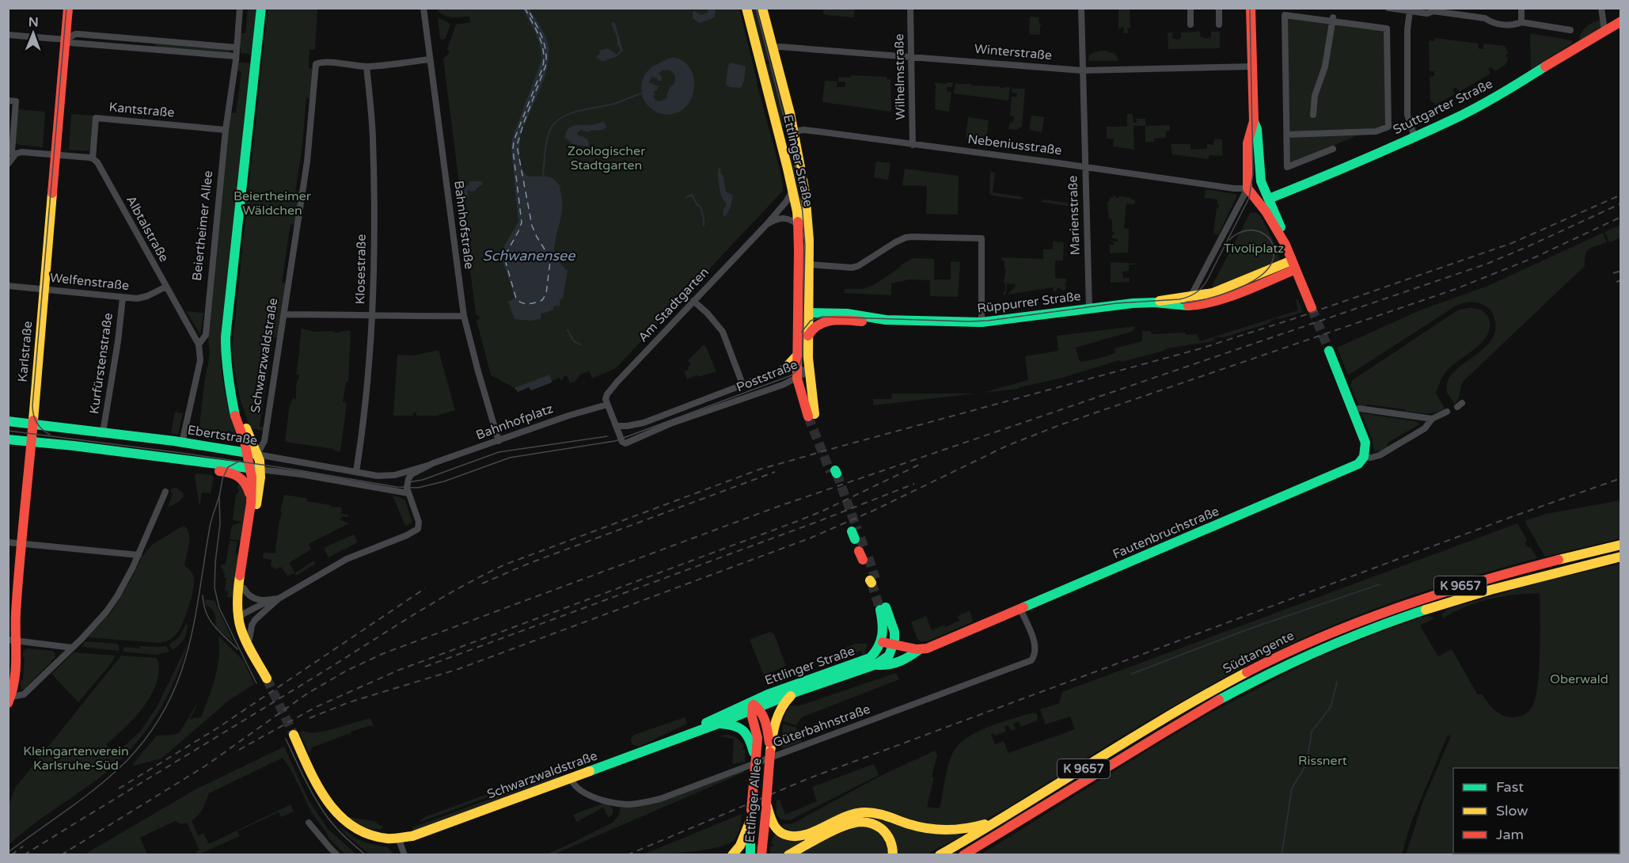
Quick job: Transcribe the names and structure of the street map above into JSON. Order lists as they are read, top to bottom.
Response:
{
  "streets": {
    "main road": [
      "Stuttgarter Straße",
      "Nebeniusstraße",
      "Ettlinger Straße",
      "Rüppurrer Straße",
      "Karlstraße",
      "Schwarzwaldstraße",
      "Ebertstraße",
      "Fautenbruchstraße",
      "K 9657",
      "Südtangente",
      "Ettlinger Allee"
    ],
    "street": [
      "Winterstraße",
      "Wilhelmstraße",
      "Kantstraße",
      "Marienstraße",
      "Bahnhofstraße",
      "Beiertheimer Allee",
      "Albtalstraße",
      "Klosestraße",
      "Welfenstraße",
      "Am Stadtgarten",
      "Kurfürstenstraße",
      "Poststraße",
      "Bahnhofplatz",
      "Güterbahnstraße"
    ]
  },
  "crossings": [
    ["Winterstraße", "Wilhelmstraße"],
    ["Winterstraße", "Ettlinger Straße"],
    ["Winterstraße", "Marienstraße"],
    ["Wilhelmstraße", "Nebeniusstraße"],
    ["Kantstraße", "Beiertheimer Allee"],
    ["Kantstraße", "Albtalstraße"],
    ["Nebeniusstraße", "Ettlinger Straße"],
    ["Nebeniusstraße", "Marienstraße"],
    ["Ettlinger Straße", "Rüppurrer Straße"],
    ["Ettlinger Straße", "Am Stadtgarten"],
    ["Ettlinger Straße", "Schwarzwaldstraße"],
    ["Ettlinger Straße", "Poststraße"],
    ["Ettlinger Straße", "Fautenbruchstraße"],
    ["Marienstraße", "Rüppurrer Straße"],
    ["Bahnhofstraße", "Bahnhofplatz"],
    ["Beiertheimer Allee", "Albtalstraße"],
    ["Beiertheimer Allee", "Ebertstraße"],
    ["Albtalstraße", "Welfenstraße"],
    ["Klosestraße", "Schwarzwaldstraße"],
    ["Klosestraße", "Ebertstraße"],
    ["Welfenstraße", "Karlstraße"],
    ["Welfenstraße", "Kurfürstenstraße"],
    ["Am Stadtgarten", "Bahnhofplatz"],
    ["Karlstraße", "Ebertstraße"],
    ["Schwarzwaldstraße", "Ebertstraße"],
    ["Schwarzwaldstraße", "Güterbahnstraße"],
    ["Schwarzwaldstraße", "Ettlinger Allee"],
    ["Kurfürstenstraße", "Ebertstraße"],
    ["Bahnhofplatz", "Ebertstraße"],
    ["Fautenbruchstraße", "Güterbahnstraße"]
  ],
  "water": ["Schwanensee"],
  "parks": [
    "Zoologischer Stadtgarten",
    "Beiertheimer Wäldchen",
    "Tivoliplatz",
    "Oberwald",
    "Kleingartenverein Karlsruhe-Süd",
    "Rissnert"
  ],
  "legend": ["Fast", "Slow", "Jam"],
  "north": "top"
}
